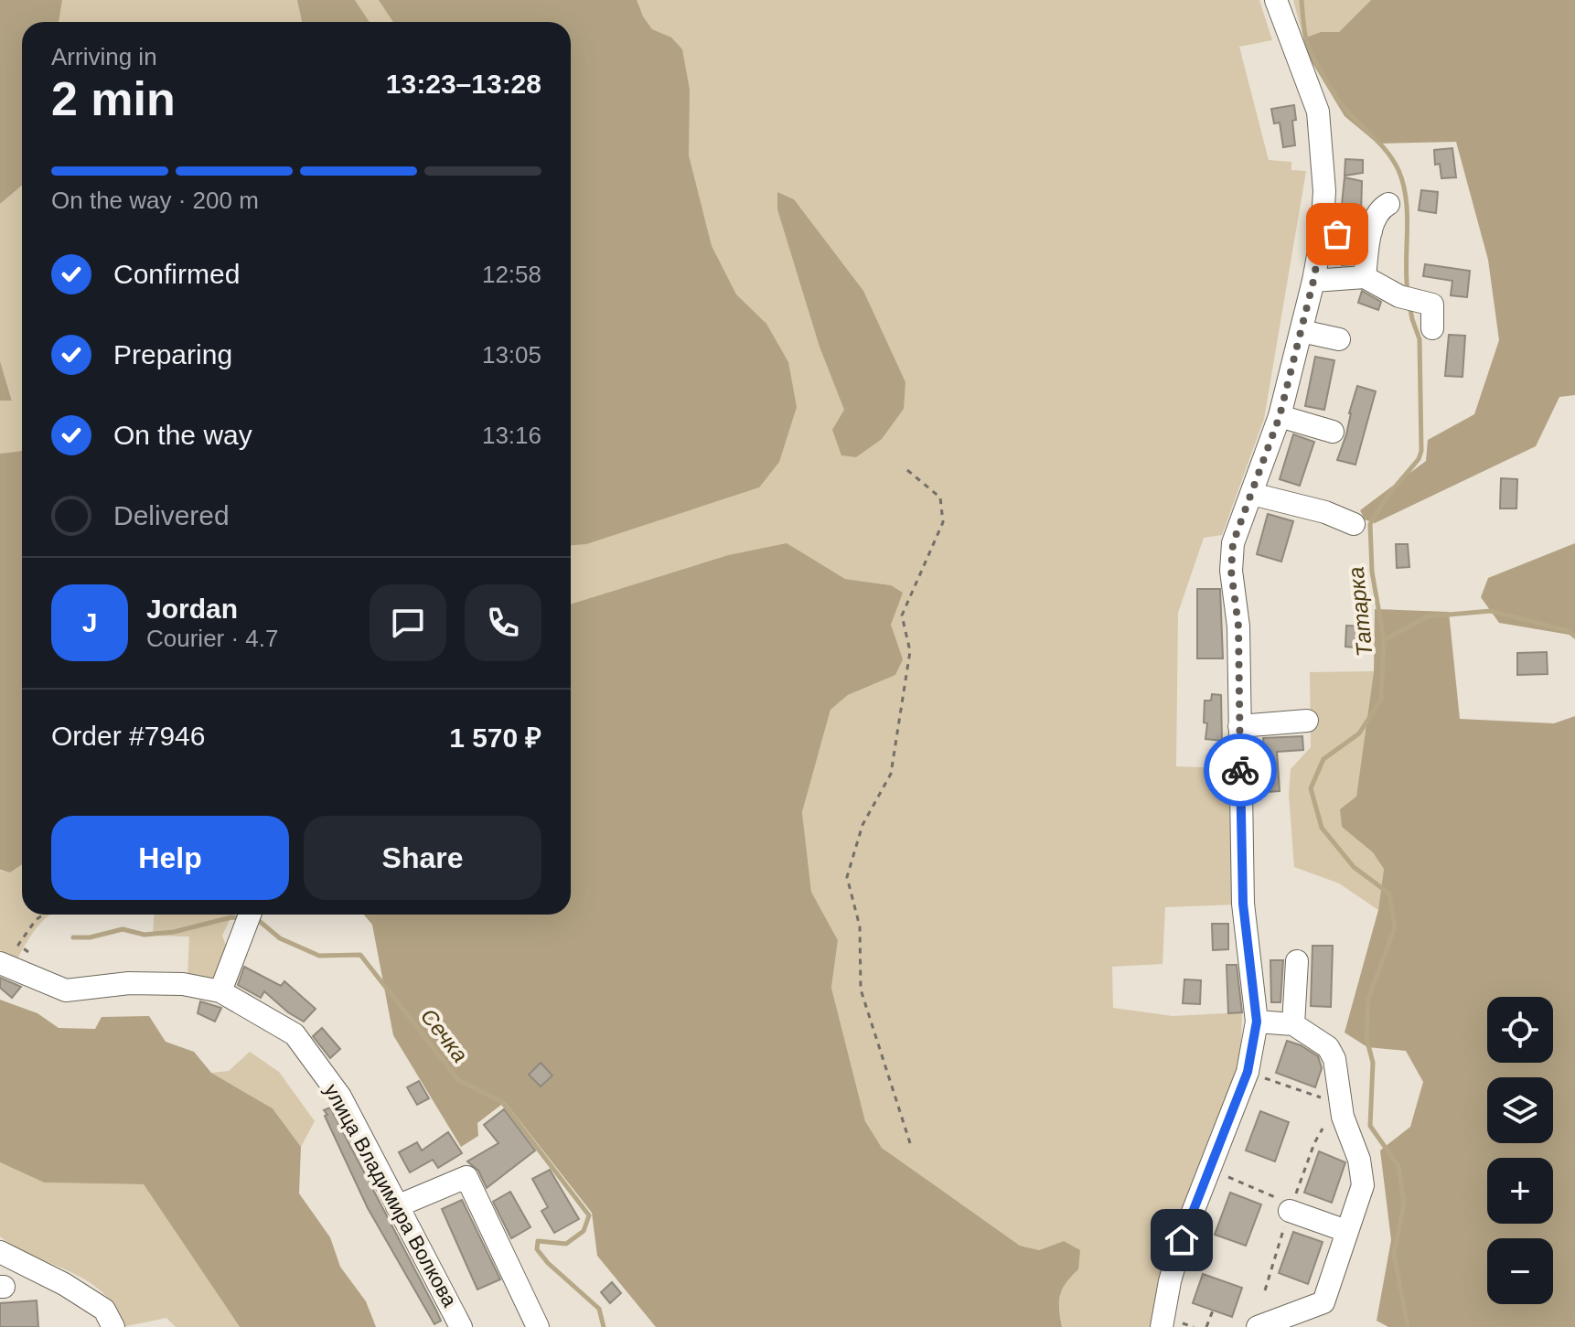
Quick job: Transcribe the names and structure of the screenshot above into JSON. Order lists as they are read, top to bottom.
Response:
{
  "streets": {
    "street": ["улица Владимира Волкова"]
  },
  "water": ["Татарка", "Сечка"],
  "page": {
    "heading": ["2 min", "Arriving in", "13:23–13:28"],
    "panel": [
      "Jordan",
      "Courier · 4.7",
      "Order #7946",
      "1 570 ₽"
    ],
    "bar": "On the way · 200 m",
    "list": [
      ["Confirmed", "12:58"],
      ["Preparing", "13:05"],
      ["On the way", "13:16"],
      "Delivered"
    ],
    "round": "J",
    "buttons": ["Help", "Share"],
    "map_buttons": ["+", "−"]
  }
}
